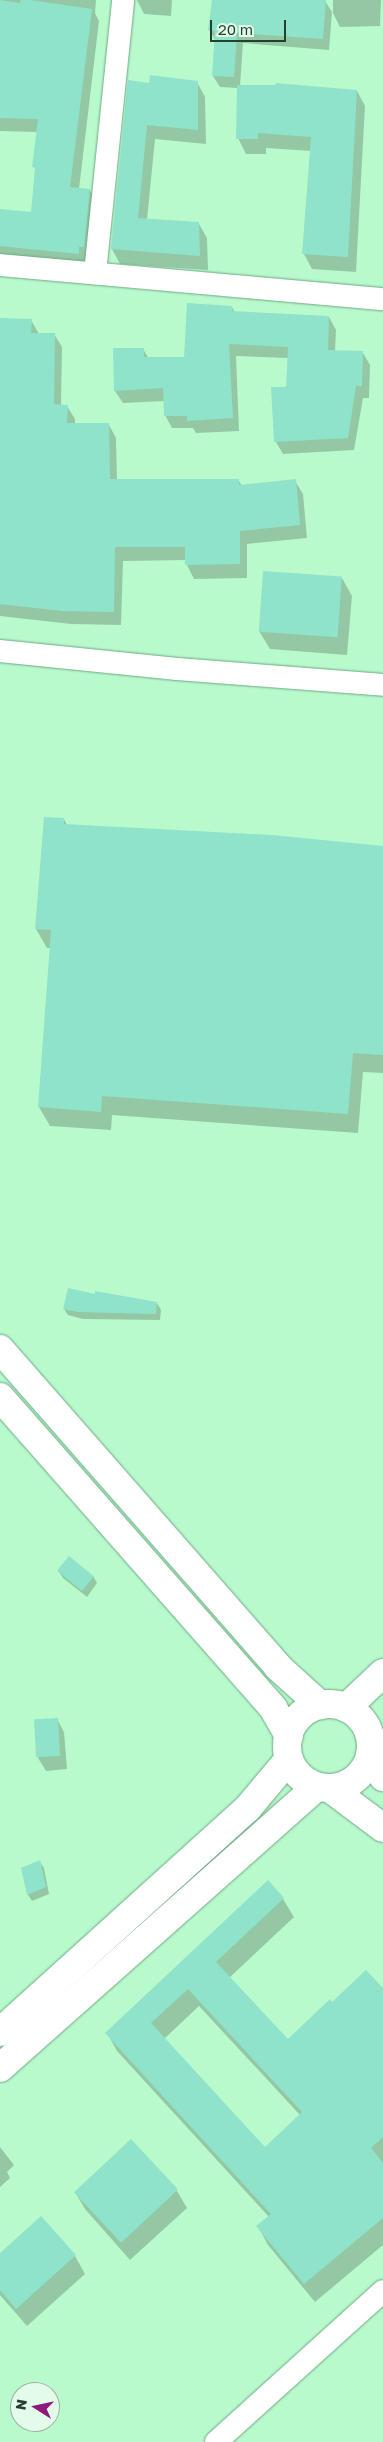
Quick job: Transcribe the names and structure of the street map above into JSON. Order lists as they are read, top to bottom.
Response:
{
  "scale_bar": "20 m",
  "north": "left"
}
